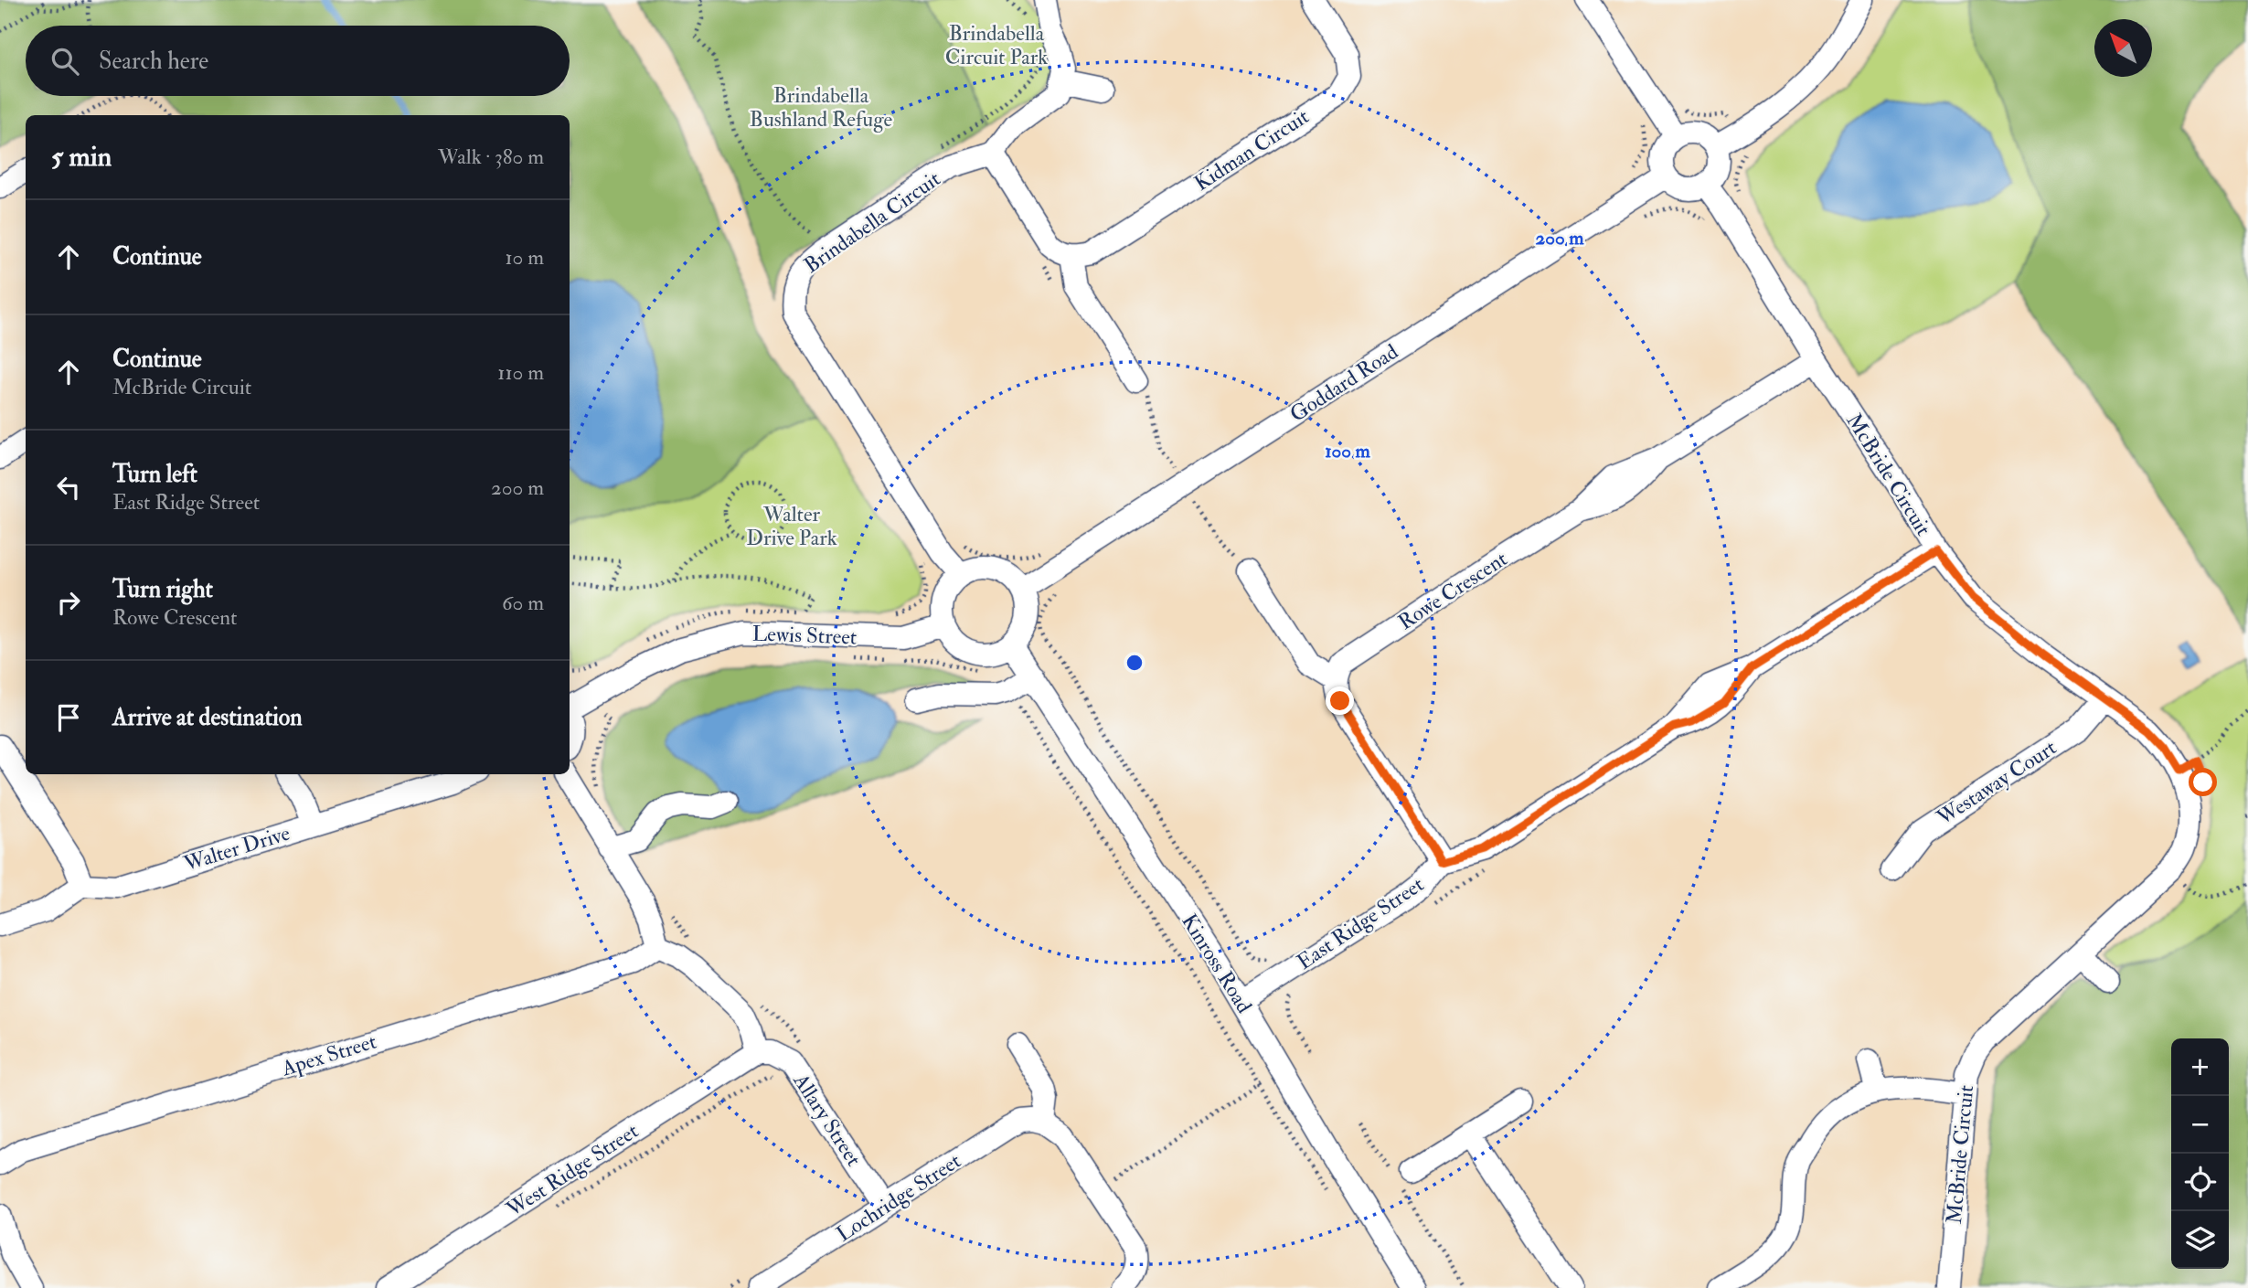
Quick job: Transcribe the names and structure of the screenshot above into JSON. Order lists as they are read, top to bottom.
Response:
{
  "streets": {
    "street": [
      "Kidman Circuit",
      "Brindabella Circuit",
      "Goddard Road",
      "McBride Circuit",
      "Rowe Crescent",
      "Lewis Street",
      "Westaway Court",
      "Walter Drive",
      "East Ridge Street",
      "Kinross Road",
      "Apex Street",
      "Allary Street",
      "West Ridge Street",
      "Lochridge Street"
    ]
  },
  "crossings": [
    ["Brindabella Circuit", "Goddard Road"],
    ["Brindabella Circuit", "Lewis Street"],
    ["Brindabella Circuit", "Kinross Road"],
    ["Goddard Road", "McBride Circuit"],
    ["Goddard Road", "Lewis Street"],
    ["Goddard Road", "Kinross Road"],
    ["McBride Circuit", "Rowe Crescent"],
    ["McBride Circuit", "Westaway Court"],
    ["McBride Circuit", "East Ridge Street"],
    ["Lewis Street", "Kinross Road"],
    ["East Ridge Street", "Kinross Road"],
    ["Allary Street", "West Ridge Street"],
    ["Allary Street", "Lochridge Street"]
  ],
  "parks": ["Brindabella Circuit Park", "Brindabella Bushland Refuge", "Walter Drive Park"],
  "north": "top left",
  "page": {
    "search": "Search here",
    "heading": ["5 min", "Walk · 380 m"],
    "list": [
      ["Continue", "10 m"],
      ["Continue", "McBride Circuit", "110 m"],
      ["Turn left", "East Ridge Street", "200 m"],
      ["Turn right", "Rowe Crescent", "60 m"],
      "Arrive at destination"
    ],
    "map_buttons": ["+", "−"]
  },
  "rings": ["200 m", "100 m"]
}
